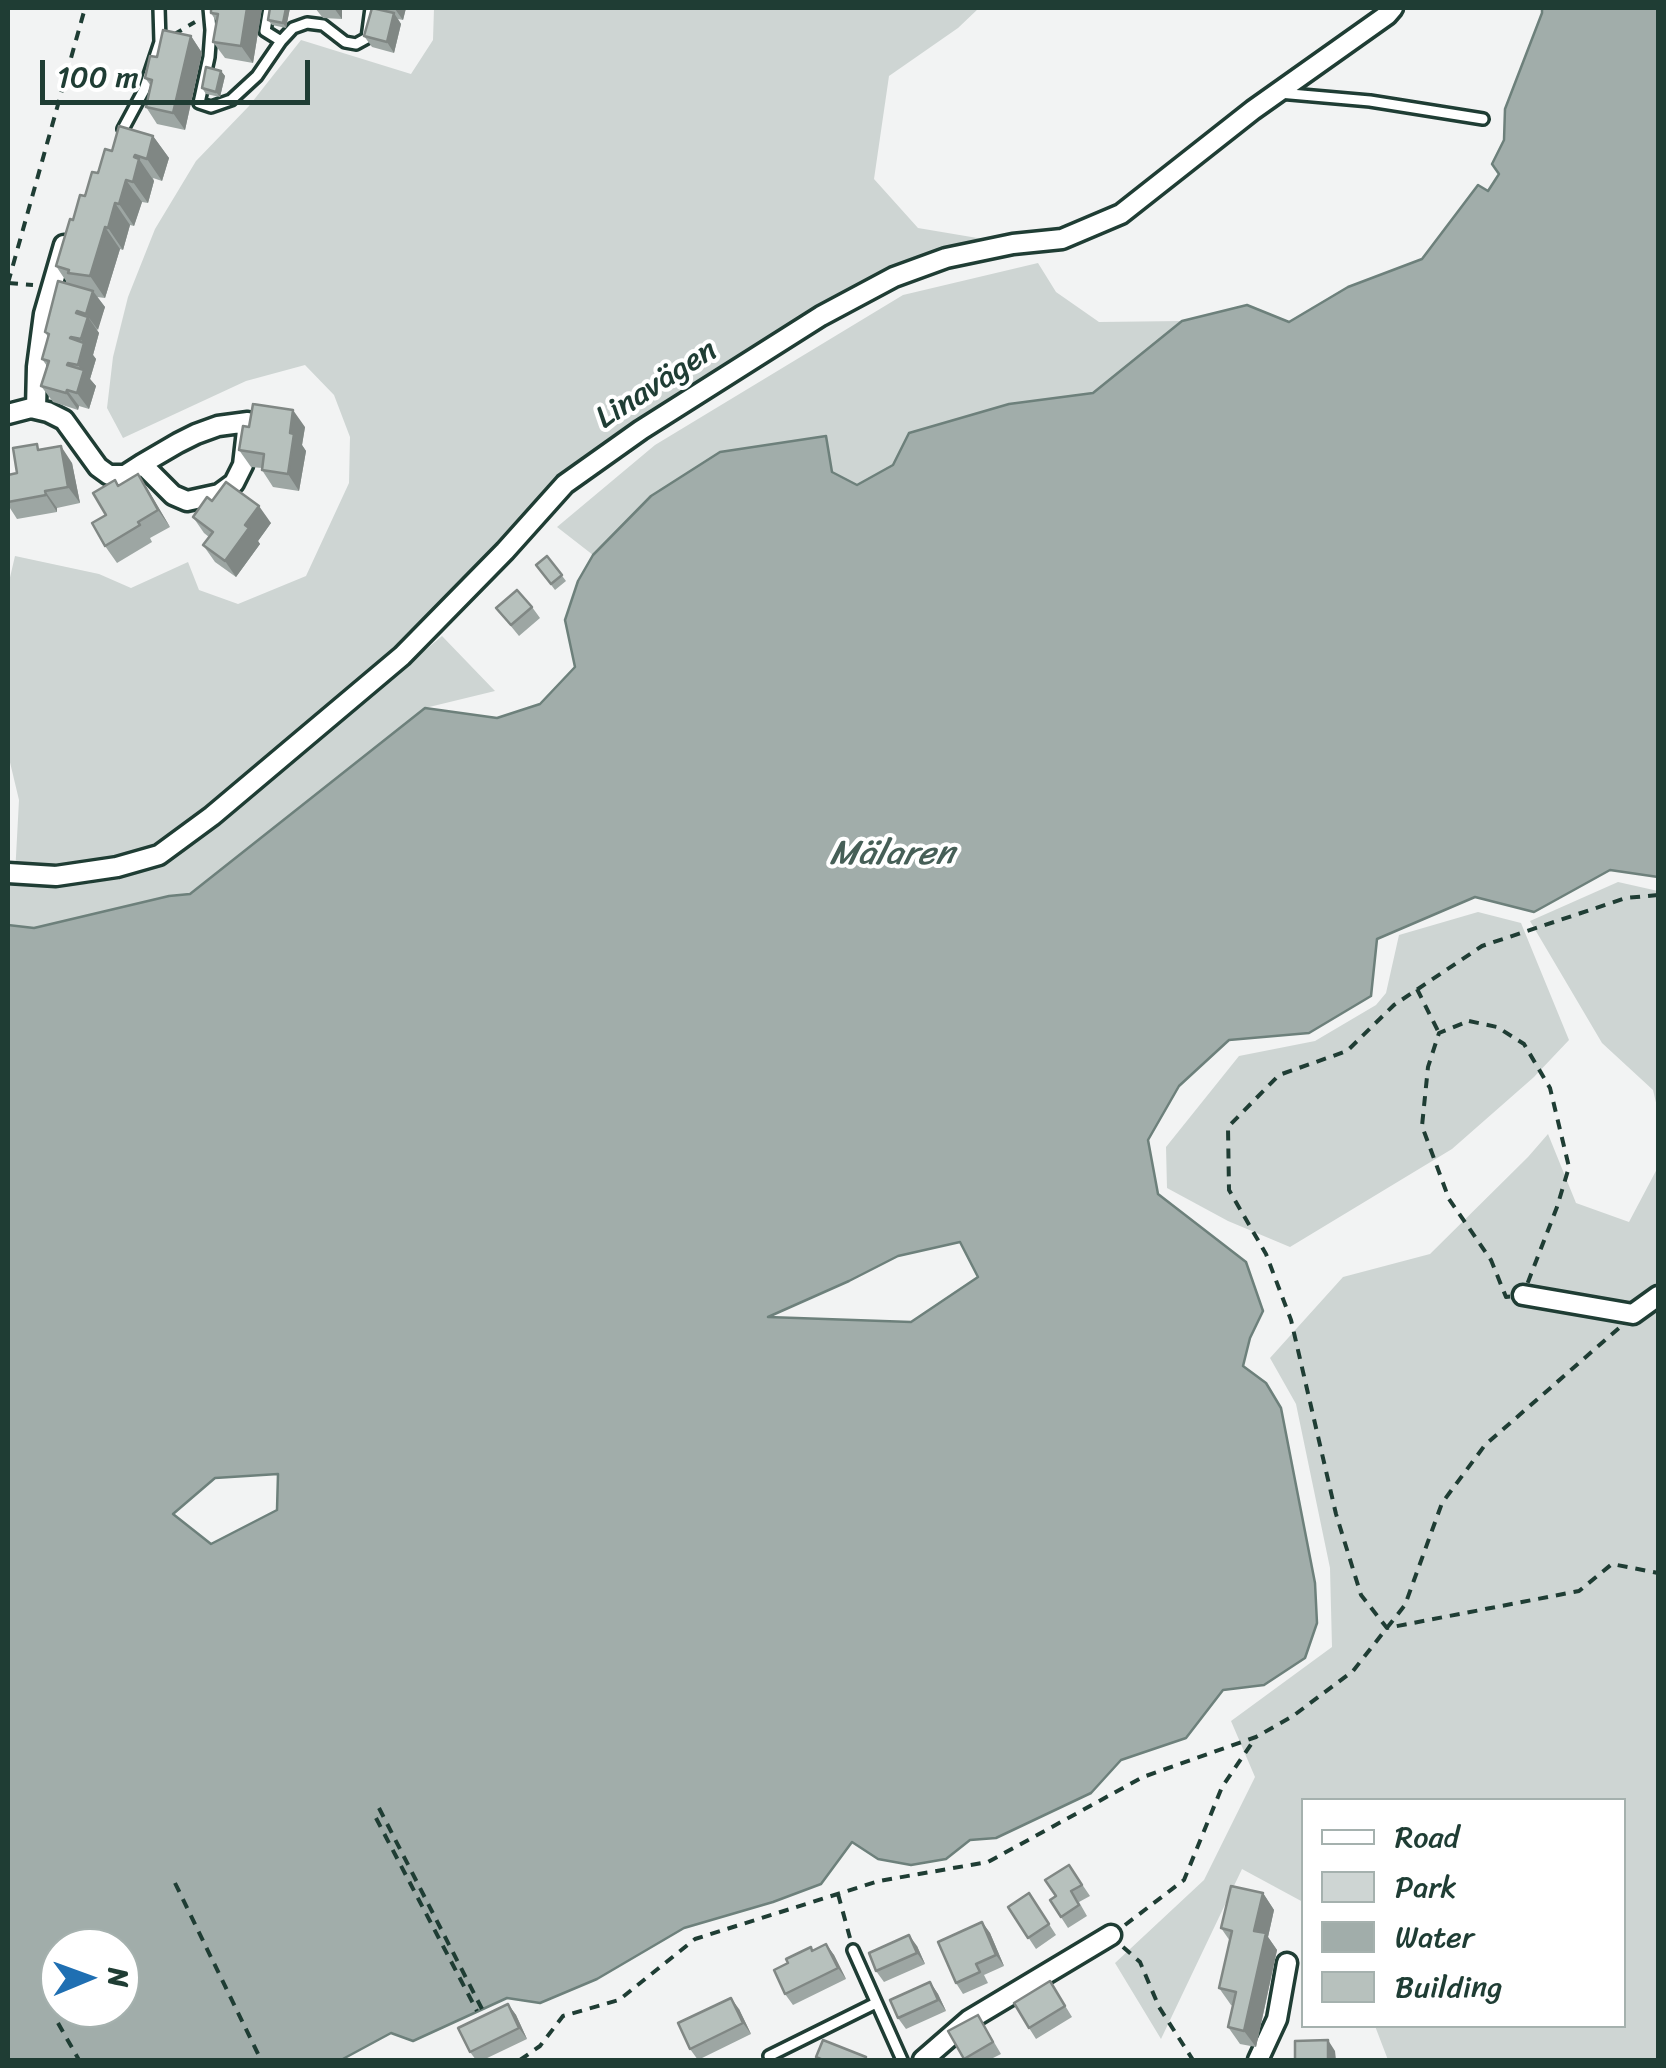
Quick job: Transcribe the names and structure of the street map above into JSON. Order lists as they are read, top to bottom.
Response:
{
  "streets": {
    "street": ["Linavägen"]
  },
  "water": ["Mälaren"],
  "legend": [
    "Road",
    "Park",
    "Water",
    "Building"
  ],
  "scale_bar": "100 m",
  "north": "right"
}
